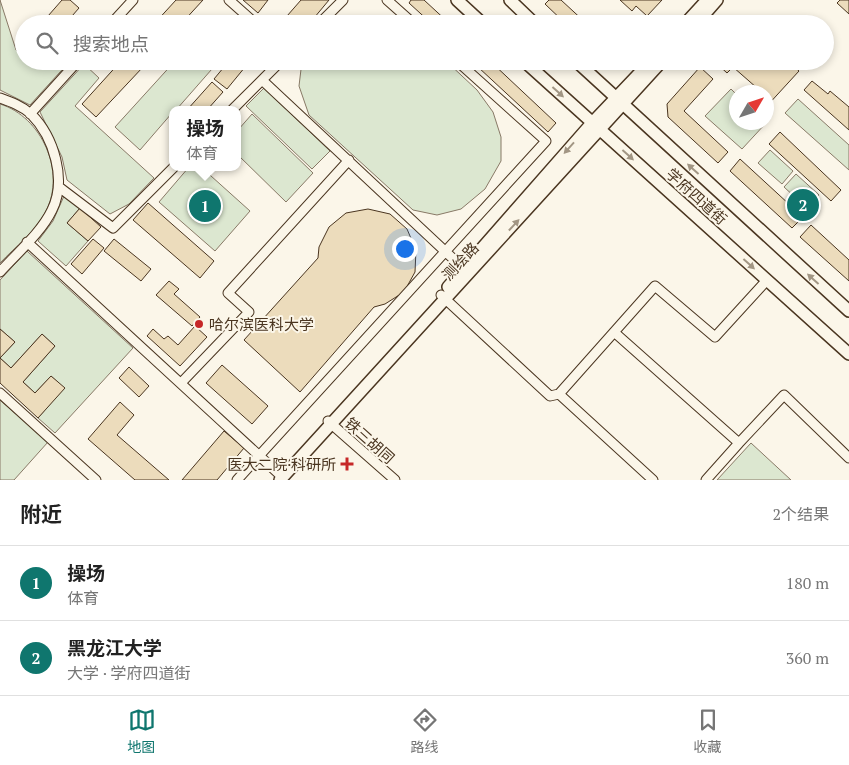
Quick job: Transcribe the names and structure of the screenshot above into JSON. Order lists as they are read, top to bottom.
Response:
{
  "streets": {
    "main road": ["学府四道街", "测绘路"],
    "street": ["铁三胡同"]
  },
  "crossings": [
    ["学府四道街", "测绘路"],
    ["测绘路", "铁三胡同"]
  ],
  "places": {
    "other": ["哈尔滨医科大学"],
    "health": ["医大二院·科研所"]
  },
  "north": "top right",
  "page": {
    "search": "搜索地点",
    "popup": ["操场", "体育"],
    "pins": ["2", "1"],
    "heading": ["附近", "2个结果"],
    "list": [
      {
        "mark": "1",
        "name": "操场",
        "note": "体育",
        "value": "180 m"
      },
      {
        "mark": "2",
        "name": "黑龙江大学",
        "note": "大学 · 学府四道街",
        "value": "360 m"
      }
    ],
    "nav": ["地图", "路线", "收藏"]
  }
}
